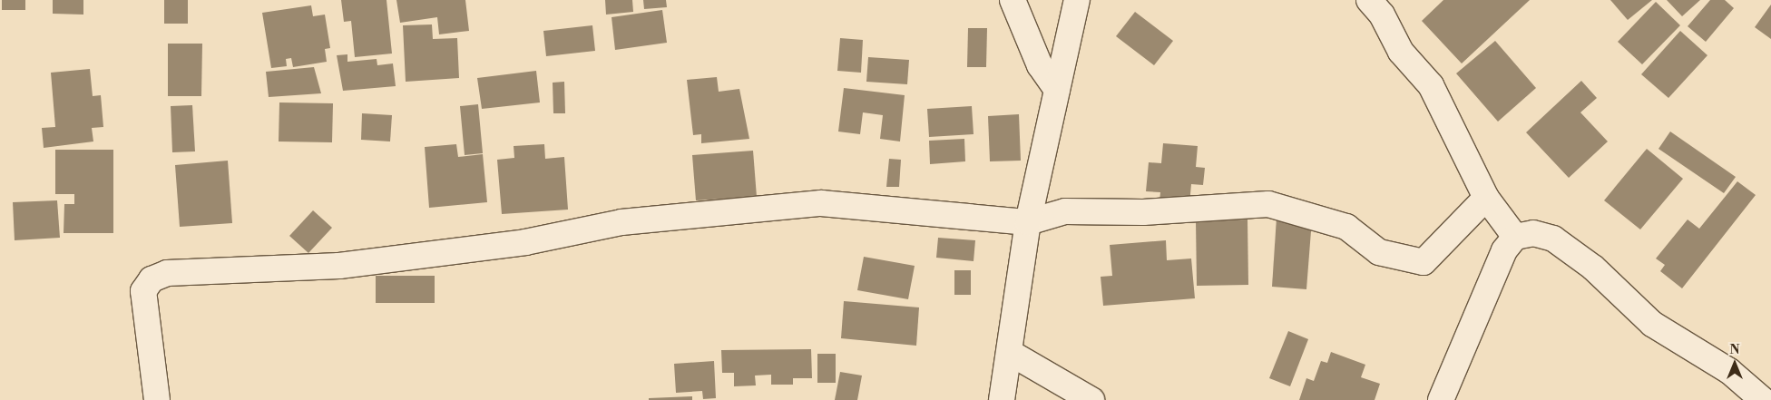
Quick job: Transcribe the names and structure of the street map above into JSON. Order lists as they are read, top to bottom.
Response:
{
  "north": "top"
}
